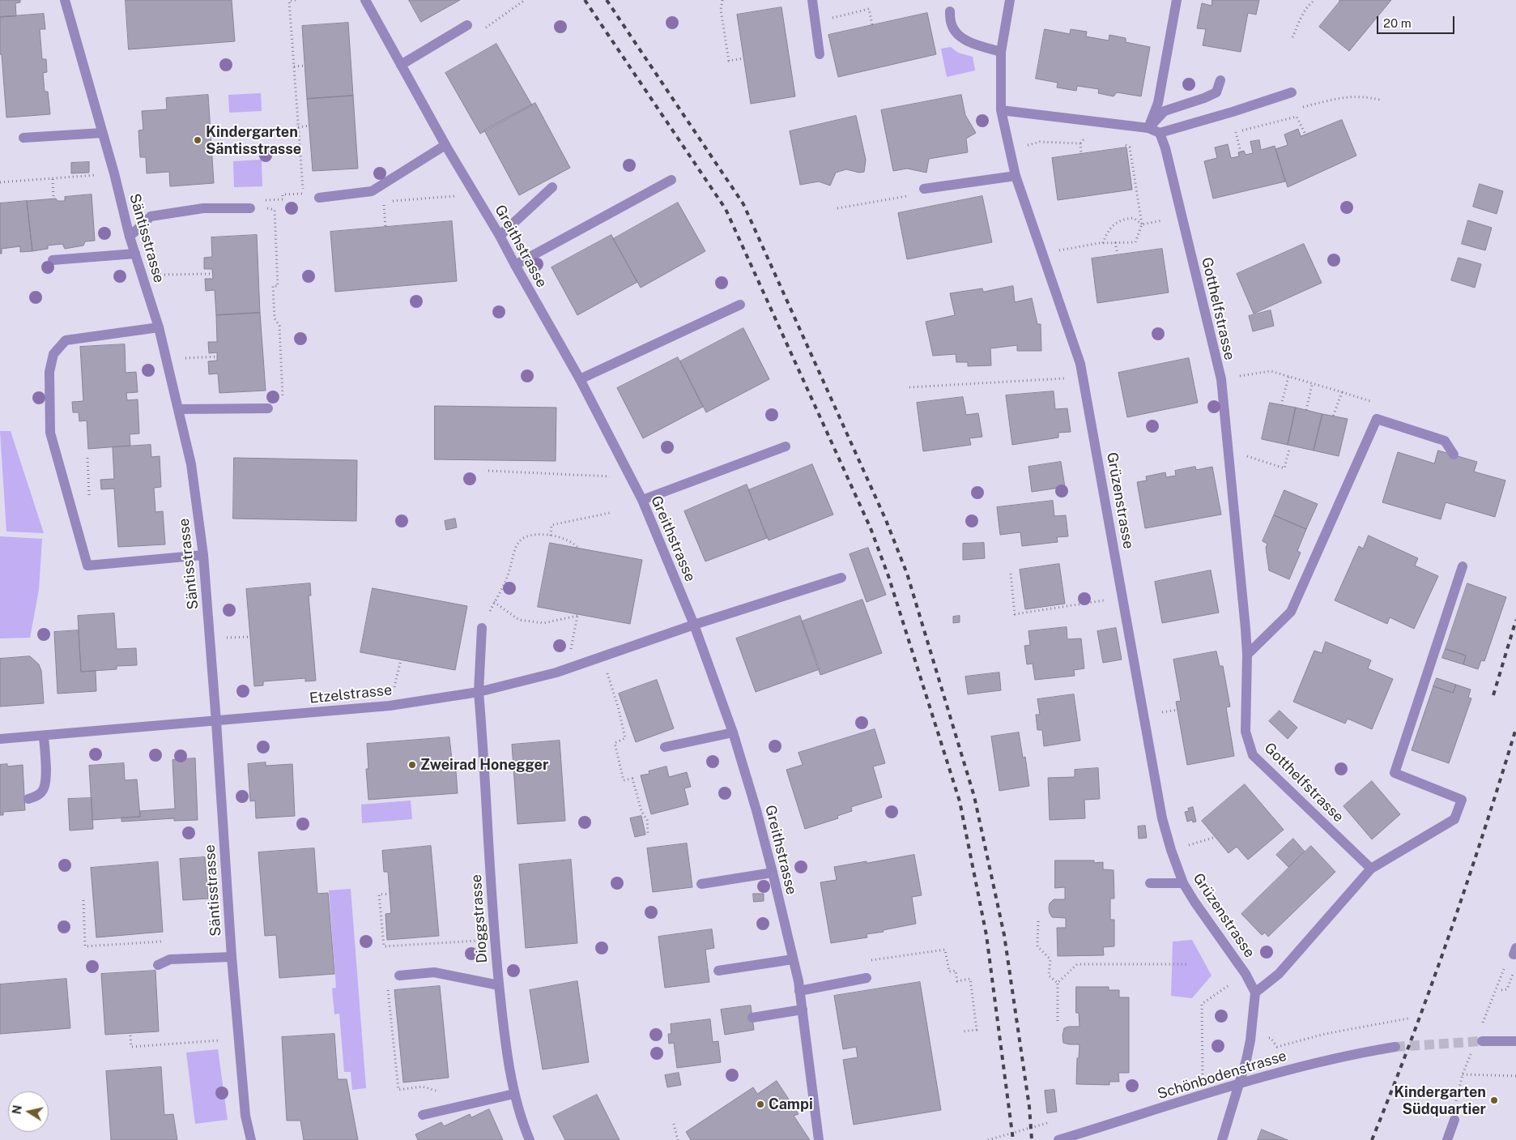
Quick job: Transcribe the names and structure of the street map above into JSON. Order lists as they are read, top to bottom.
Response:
{
  "streets": {
    "street": [
      "Säntisstrasse",
      "Greithstrasse",
      "Gotthelfstrasse",
      "Grüzenstrasse",
      "Etzelstrasse",
      "Dioggstrasse",
      "Schönbodenstrasse"
    ]
  },
  "crossings": [
    ["Säntisstrasse", "Etzelstrasse"],
    ["Greithstrasse", "Etzelstrasse"],
    ["Etzelstrasse", "Dioggstrasse"]
  ],
  "places": [
    "Kindergarten Säntisstrasse",
    "Zweirad Honegger",
    "Kindergarten Südquartier",
    "Campi"
  ],
  "scale_bar": "20 m",
  "north": "left"
}
